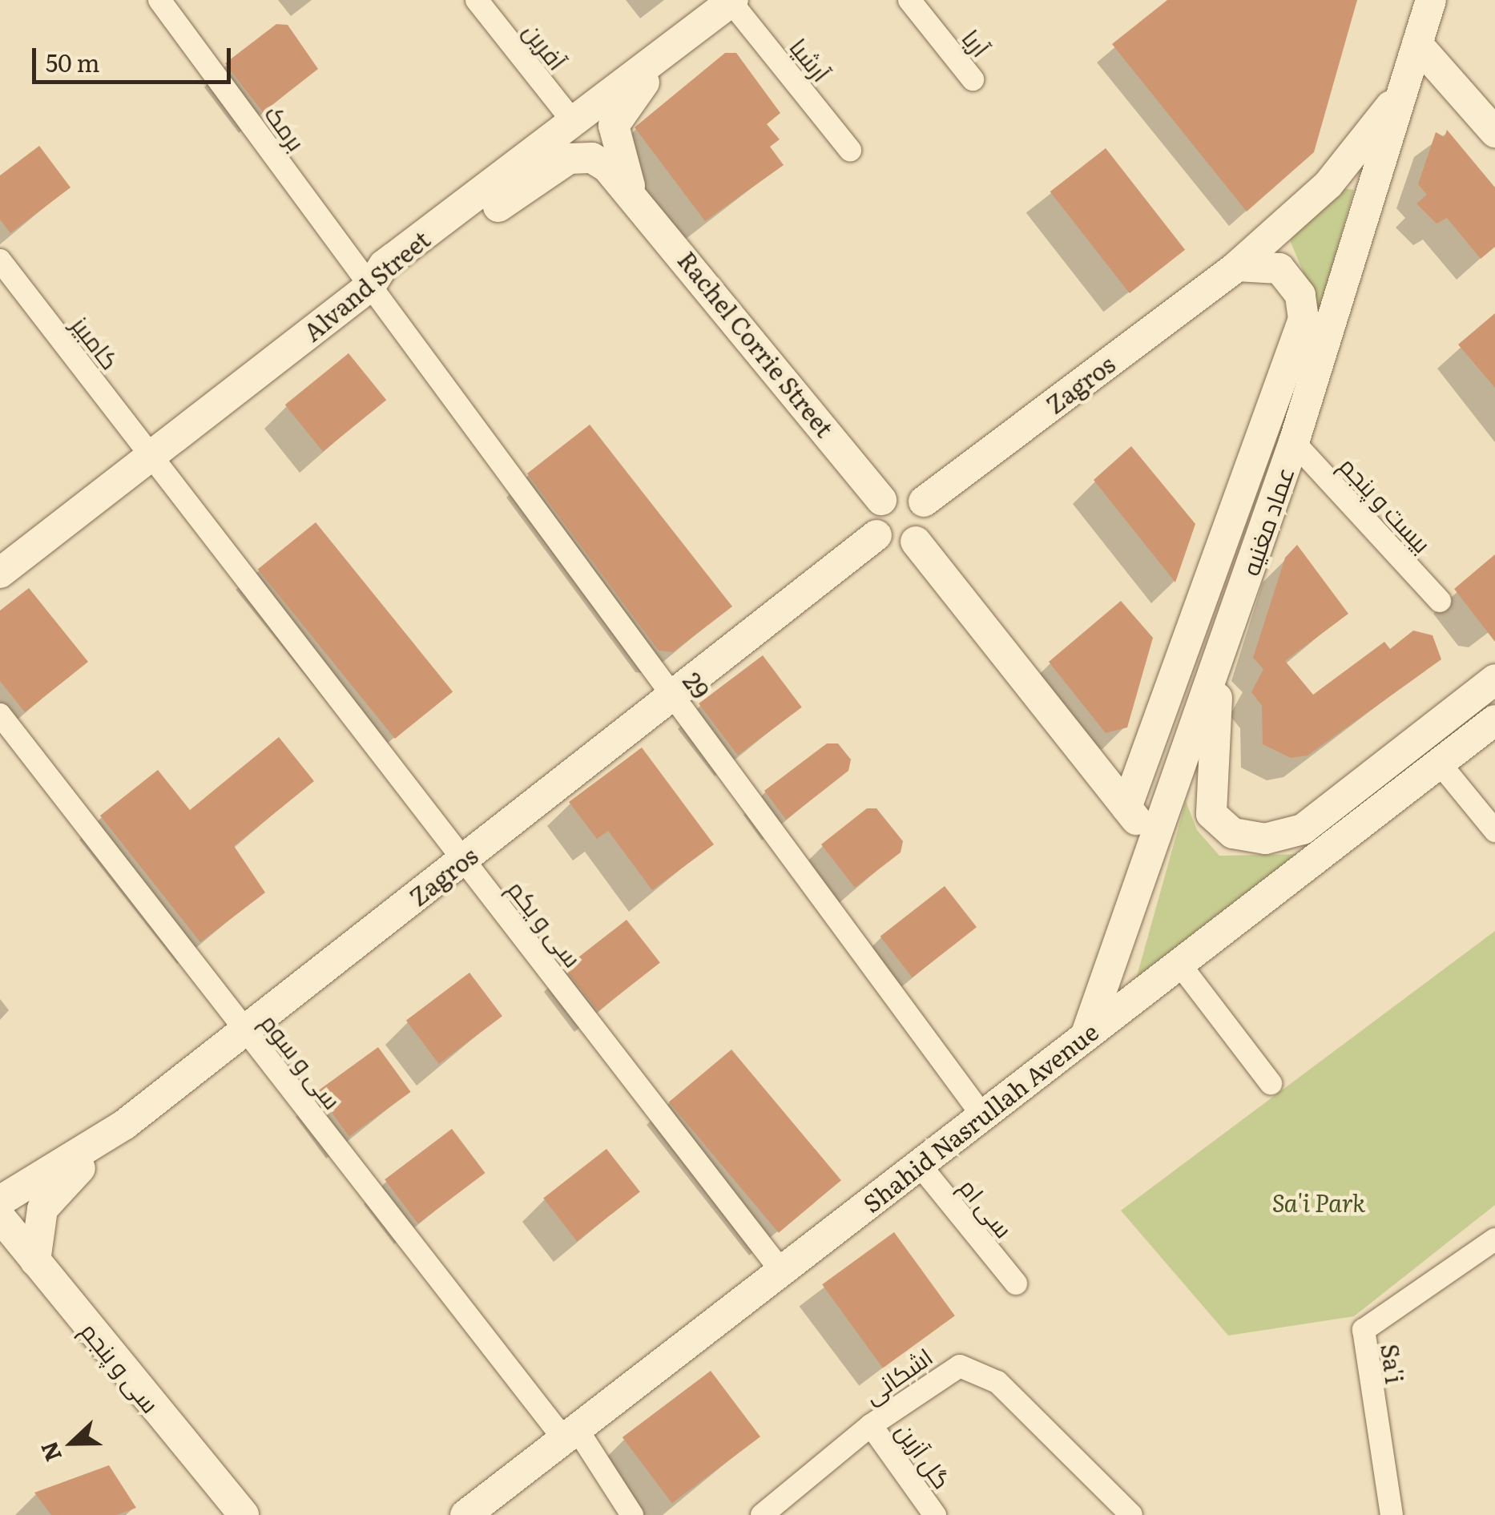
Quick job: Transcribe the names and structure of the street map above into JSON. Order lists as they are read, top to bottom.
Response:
{
  "streets": {
    "street": [
      "آریا",
      "آفرین",
      "آرشیا",
      "برمک",
      "Alvand Street",
      "کامبیز",
      "Rachel Corrie Street",
      "Zagros",
      "بیست و پنجم",
      "عماد مغنیه",
      "29",
      "سی و یکم",
      "سی و سوم",
      "Shahid Nasrullah Avenue",
      "سی ام",
      "Sa'i",
      "سی و پنجم",
      "اشکانی",
      "گل آزین"
    ]
  },
  "crossings": [
    ["آفرین", "Alvand Street"],
    ["آرشیا", "Alvand Street"],
    ["برمک", "Alvand Street"],
    ["برمک", "29"],
    ["Alvand Street", "کامبیز"],
    ["Alvand Street", "29"],
    ["Alvand Street", "سی و یکم"],
    ["کامبیز", "سی و یکم"],
    ["Zagros", "عماد مغنیه"],
    ["Zagros", "29"],
    ["Zagros", "سی و یکم"],
    ["Zagros", "سی و سوم"],
    ["Zagros", "سی و پنجم"],
    ["بیست و پنجم", "عماد مغنیه"],
    ["عماد مغنیه", "Shahid Nasrullah Avenue"],
    ["29", "Shahid Nasrullah Avenue"],
    ["سی و یکم", "Shahid Nasrullah Avenue"],
    ["سی و سوم", "Shahid Nasrullah Avenue"],
    ["Shahid Nasrullah Avenue", "سی ام"],
    ["اشکانی", "گل آزین"]
  ],
  "parks": ["Sa'i Park"],
  "scale_bar": "50 m",
  "north": "left"
}
